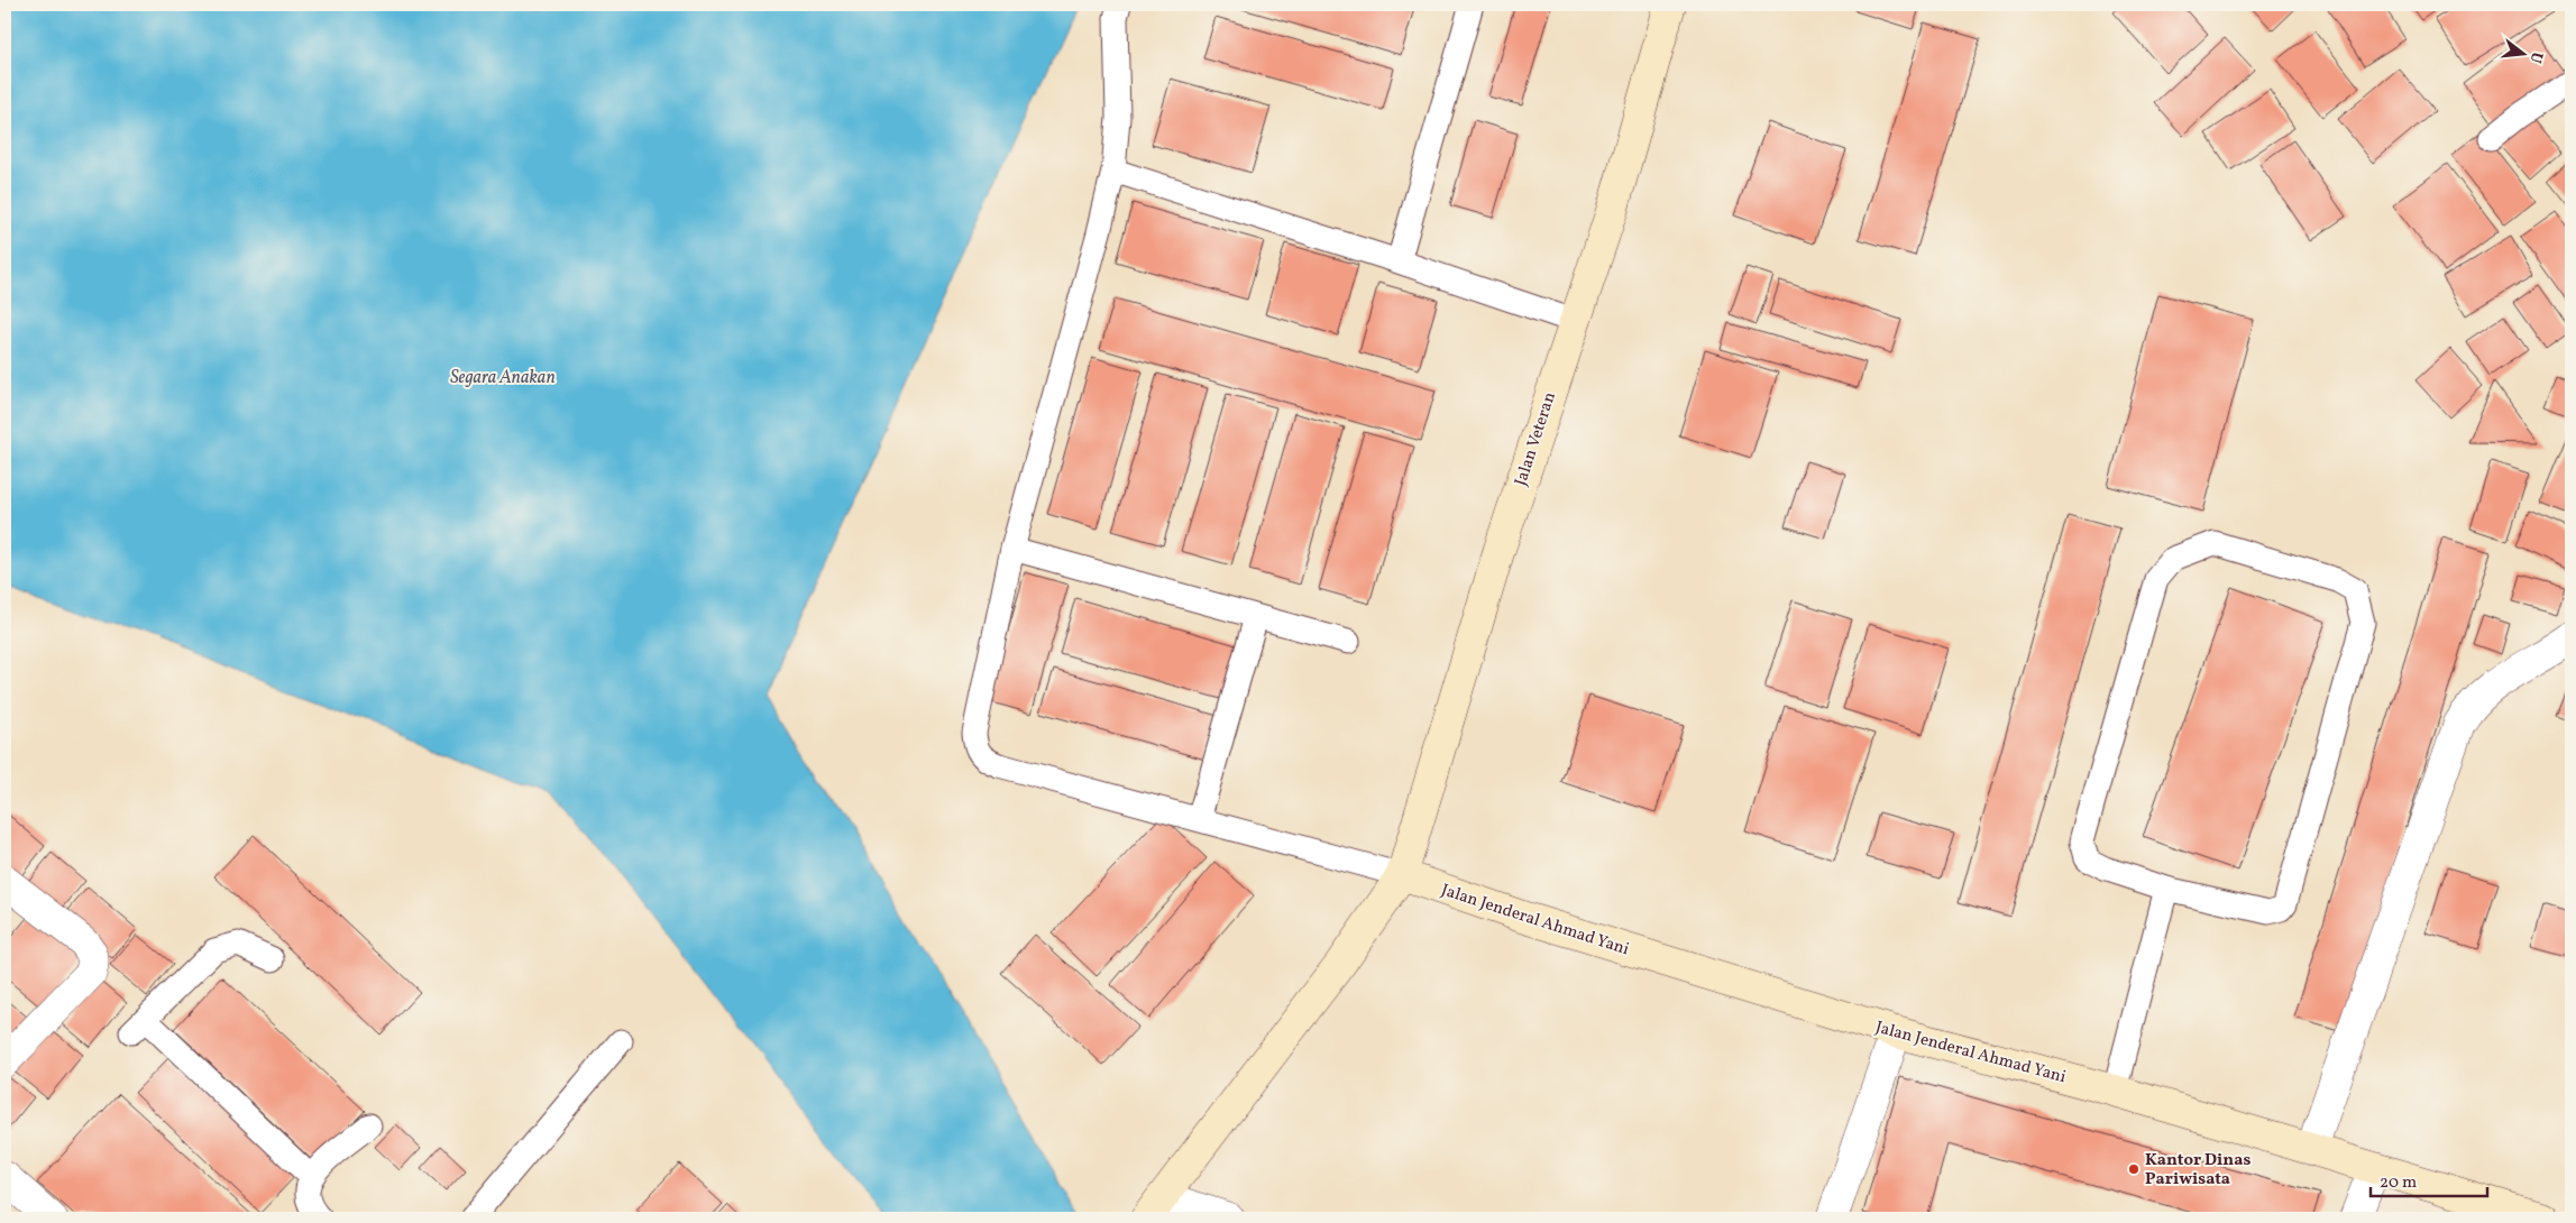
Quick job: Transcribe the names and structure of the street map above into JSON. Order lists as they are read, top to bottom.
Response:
{
  "streets": {
    "main road": ["Jalan Veteran", "Jalan Jenderal Ahmad Yani"]
  },
  "crossings": [
    ["Jalan Veteran", "Jalan Jenderal Ahmad Yani"]
  ],
  "water": ["Segara Anakan"],
  "places": ["Kantor Dinas Pariwisata"],
  "scale_bar": "20 m",
  "north": "right"
}
